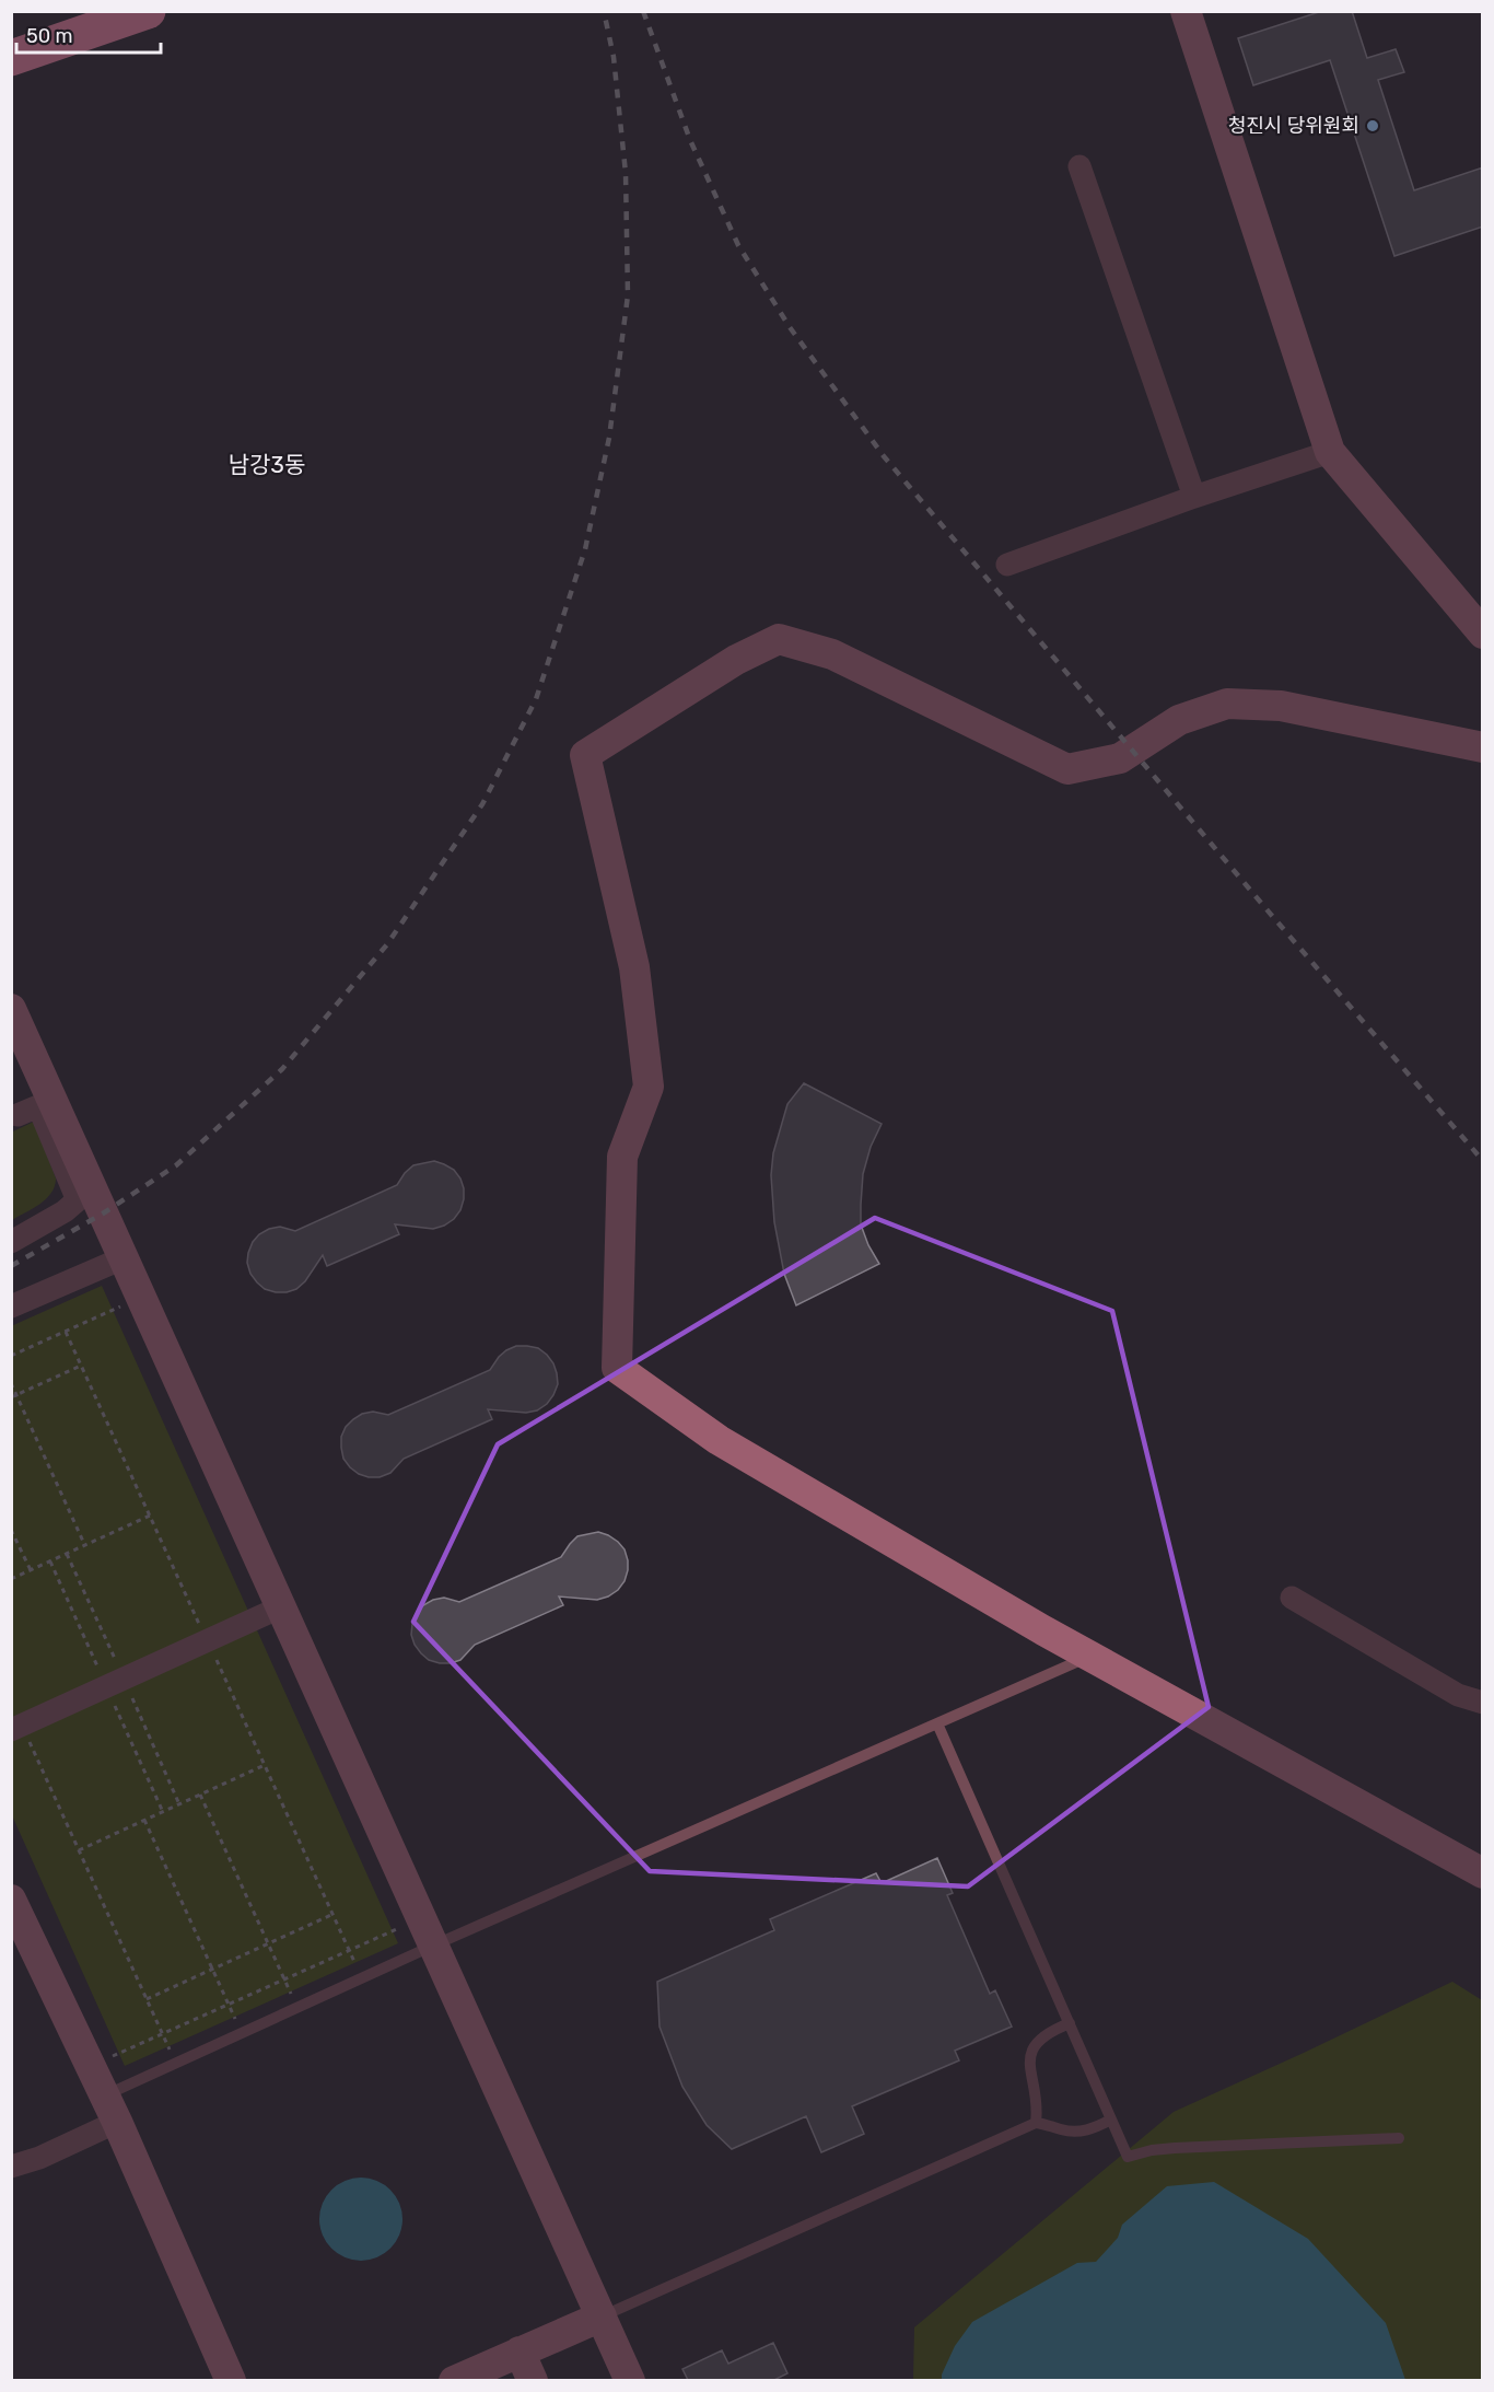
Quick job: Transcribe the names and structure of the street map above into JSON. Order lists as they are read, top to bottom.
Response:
{
  "districts": ["남강3동"],
  "places": ["청진시 당위원회"],
  "scale_bar": "50 m"
}
